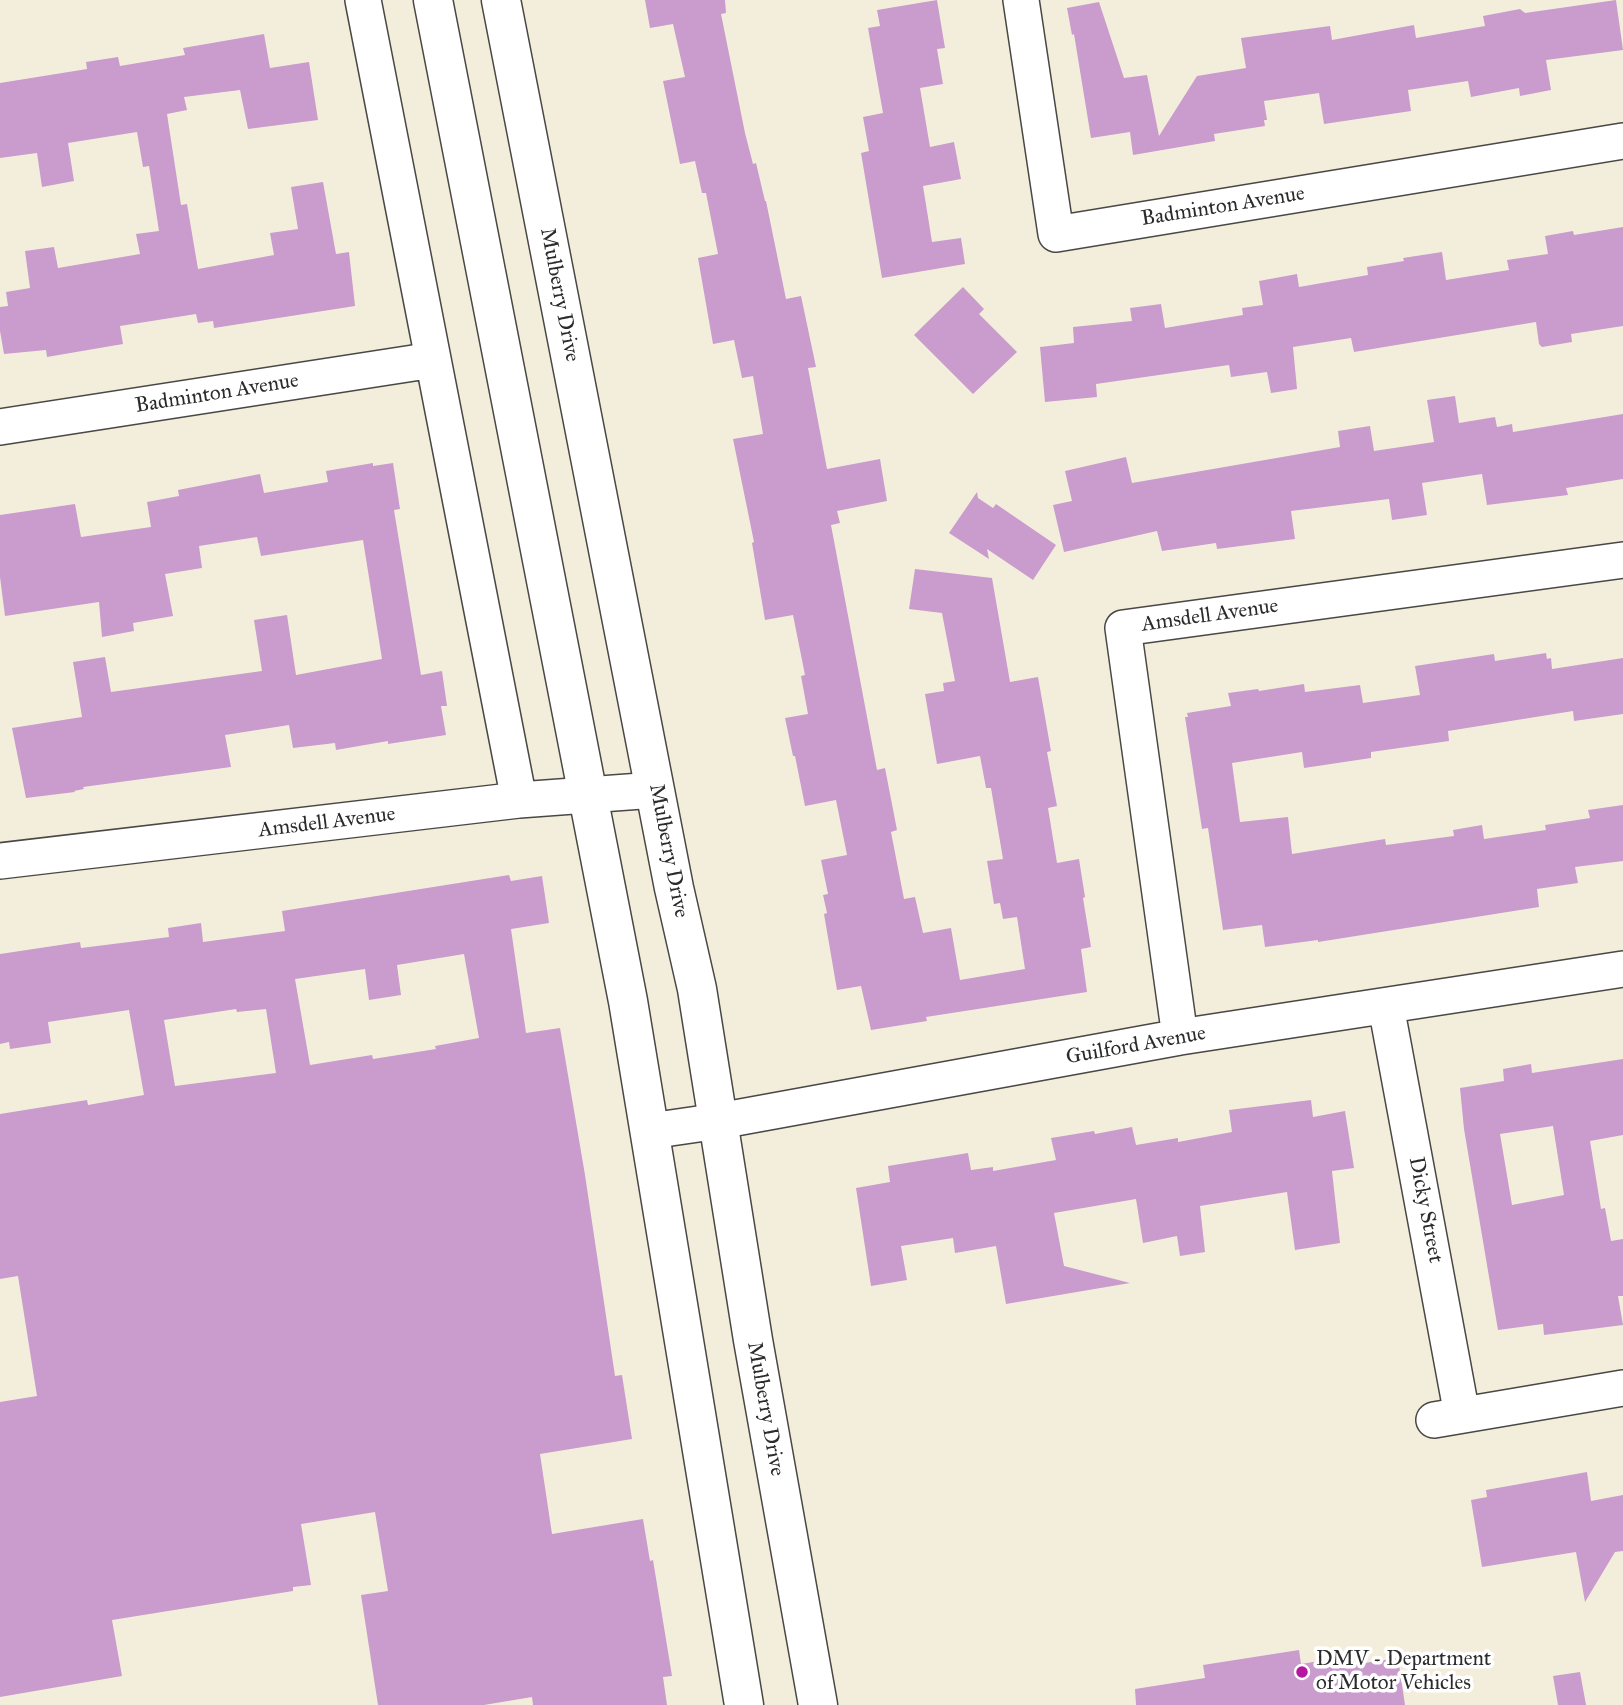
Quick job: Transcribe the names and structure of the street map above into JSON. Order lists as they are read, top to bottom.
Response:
{
  "streets": {
    "main road": ["Mulberry Drive"],
    "street": [
      "Badminton Avenue",
      "Amsdell Avenue",
      "Guilford Avenue",
      "Dicky Street"
    ]
  },
  "crossings": [
    ["Mulberry Drive", "Amsdell Avenue"],
    ["Mulberry Drive", "Guilford Avenue"],
    ["Amsdell Avenue", "Guilford Avenue"],
    ["Guilford Avenue", "Dicky Street"]
  ],
  "places": ["DMV - Department of Motor Vehicles"]
}
